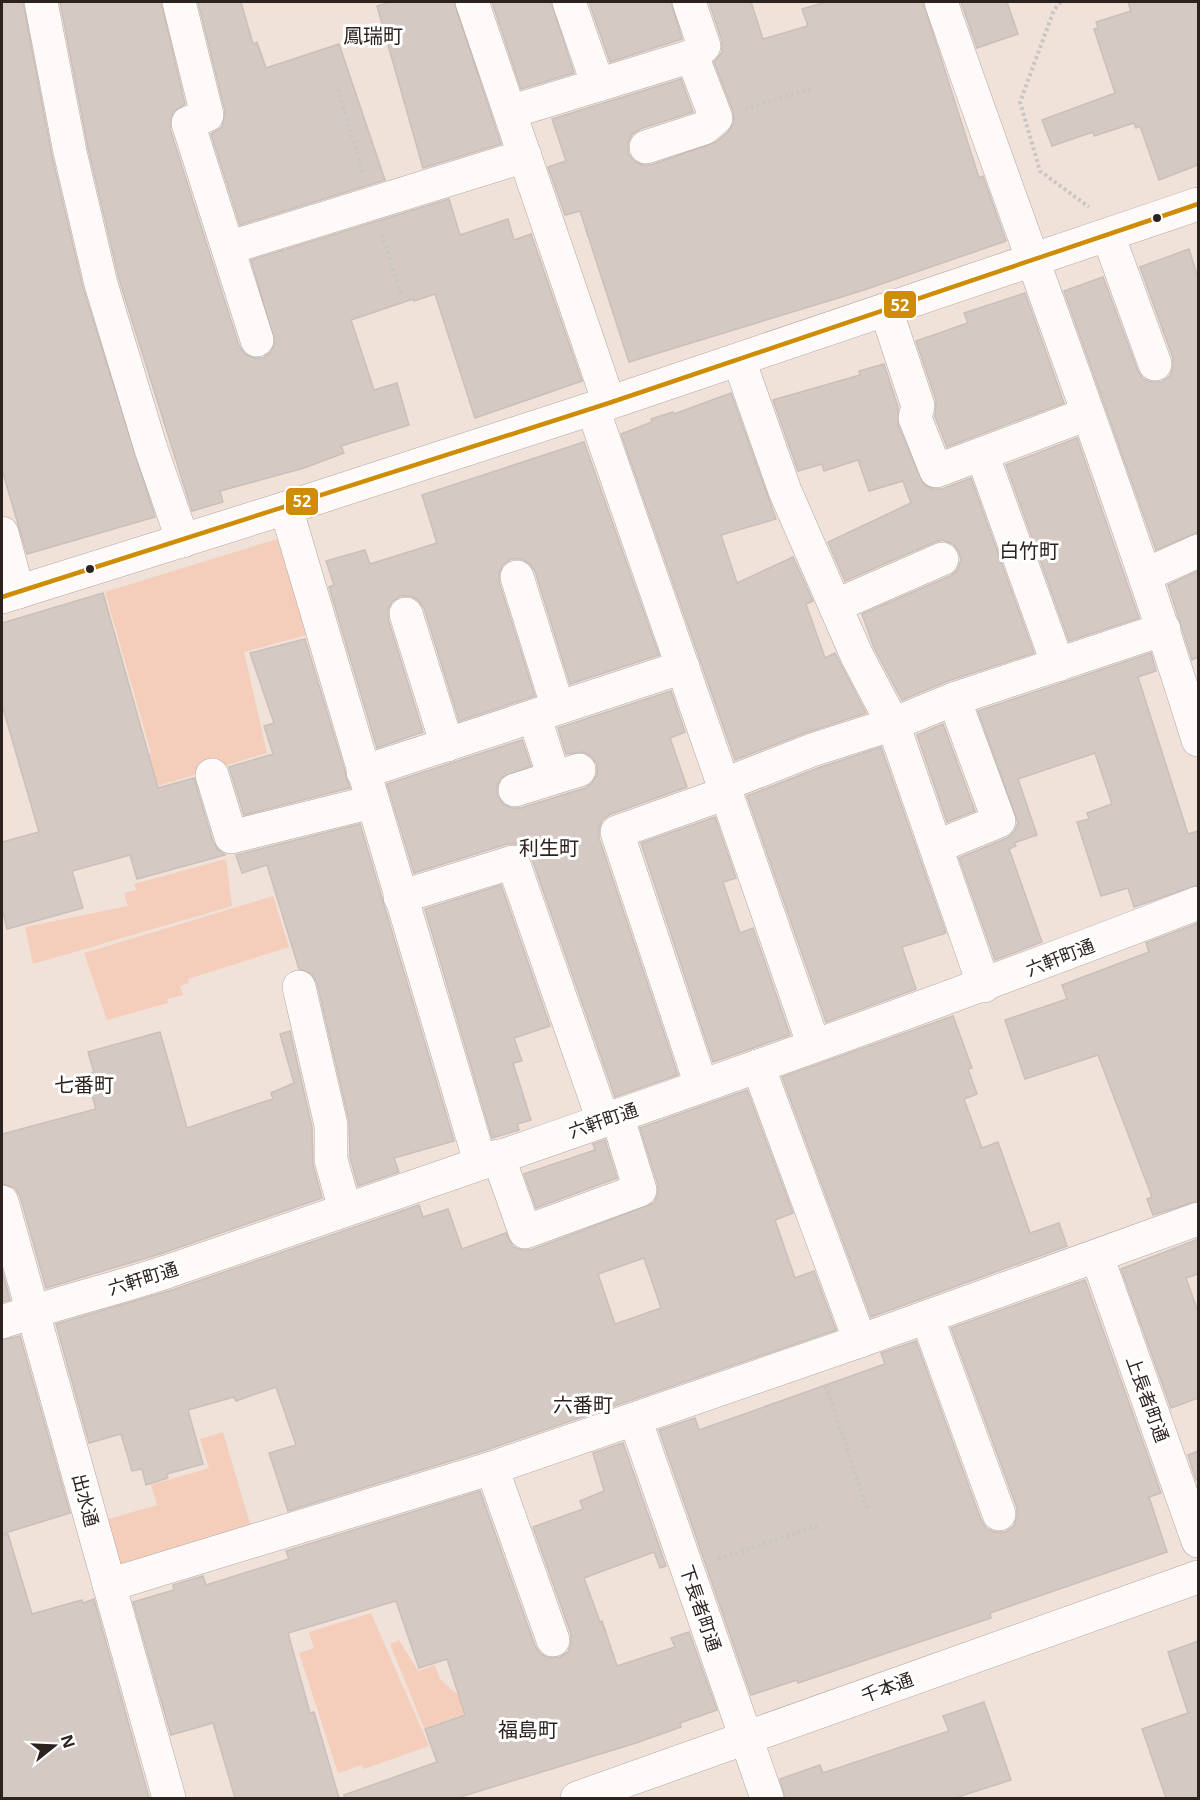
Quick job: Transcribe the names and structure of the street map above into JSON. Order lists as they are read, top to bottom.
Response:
{
  "streets": {
    "street": [
      "六軒町通",
      "上長者町通",
      "出水通",
      "下長者町通",
      "千本通"
    ]
  },
  "crossings": [
    ["六軒町通", "出水通"],
    ["下長者町通", "千本通"]
  ],
  "districts": [
    "鳳瑞町",
    "白竹町",
    "利生町",
    "七番町",
    "六番町",
    "福島町"
  ],
  "lines": ["transit line 52"],
  "north": "right"
}
